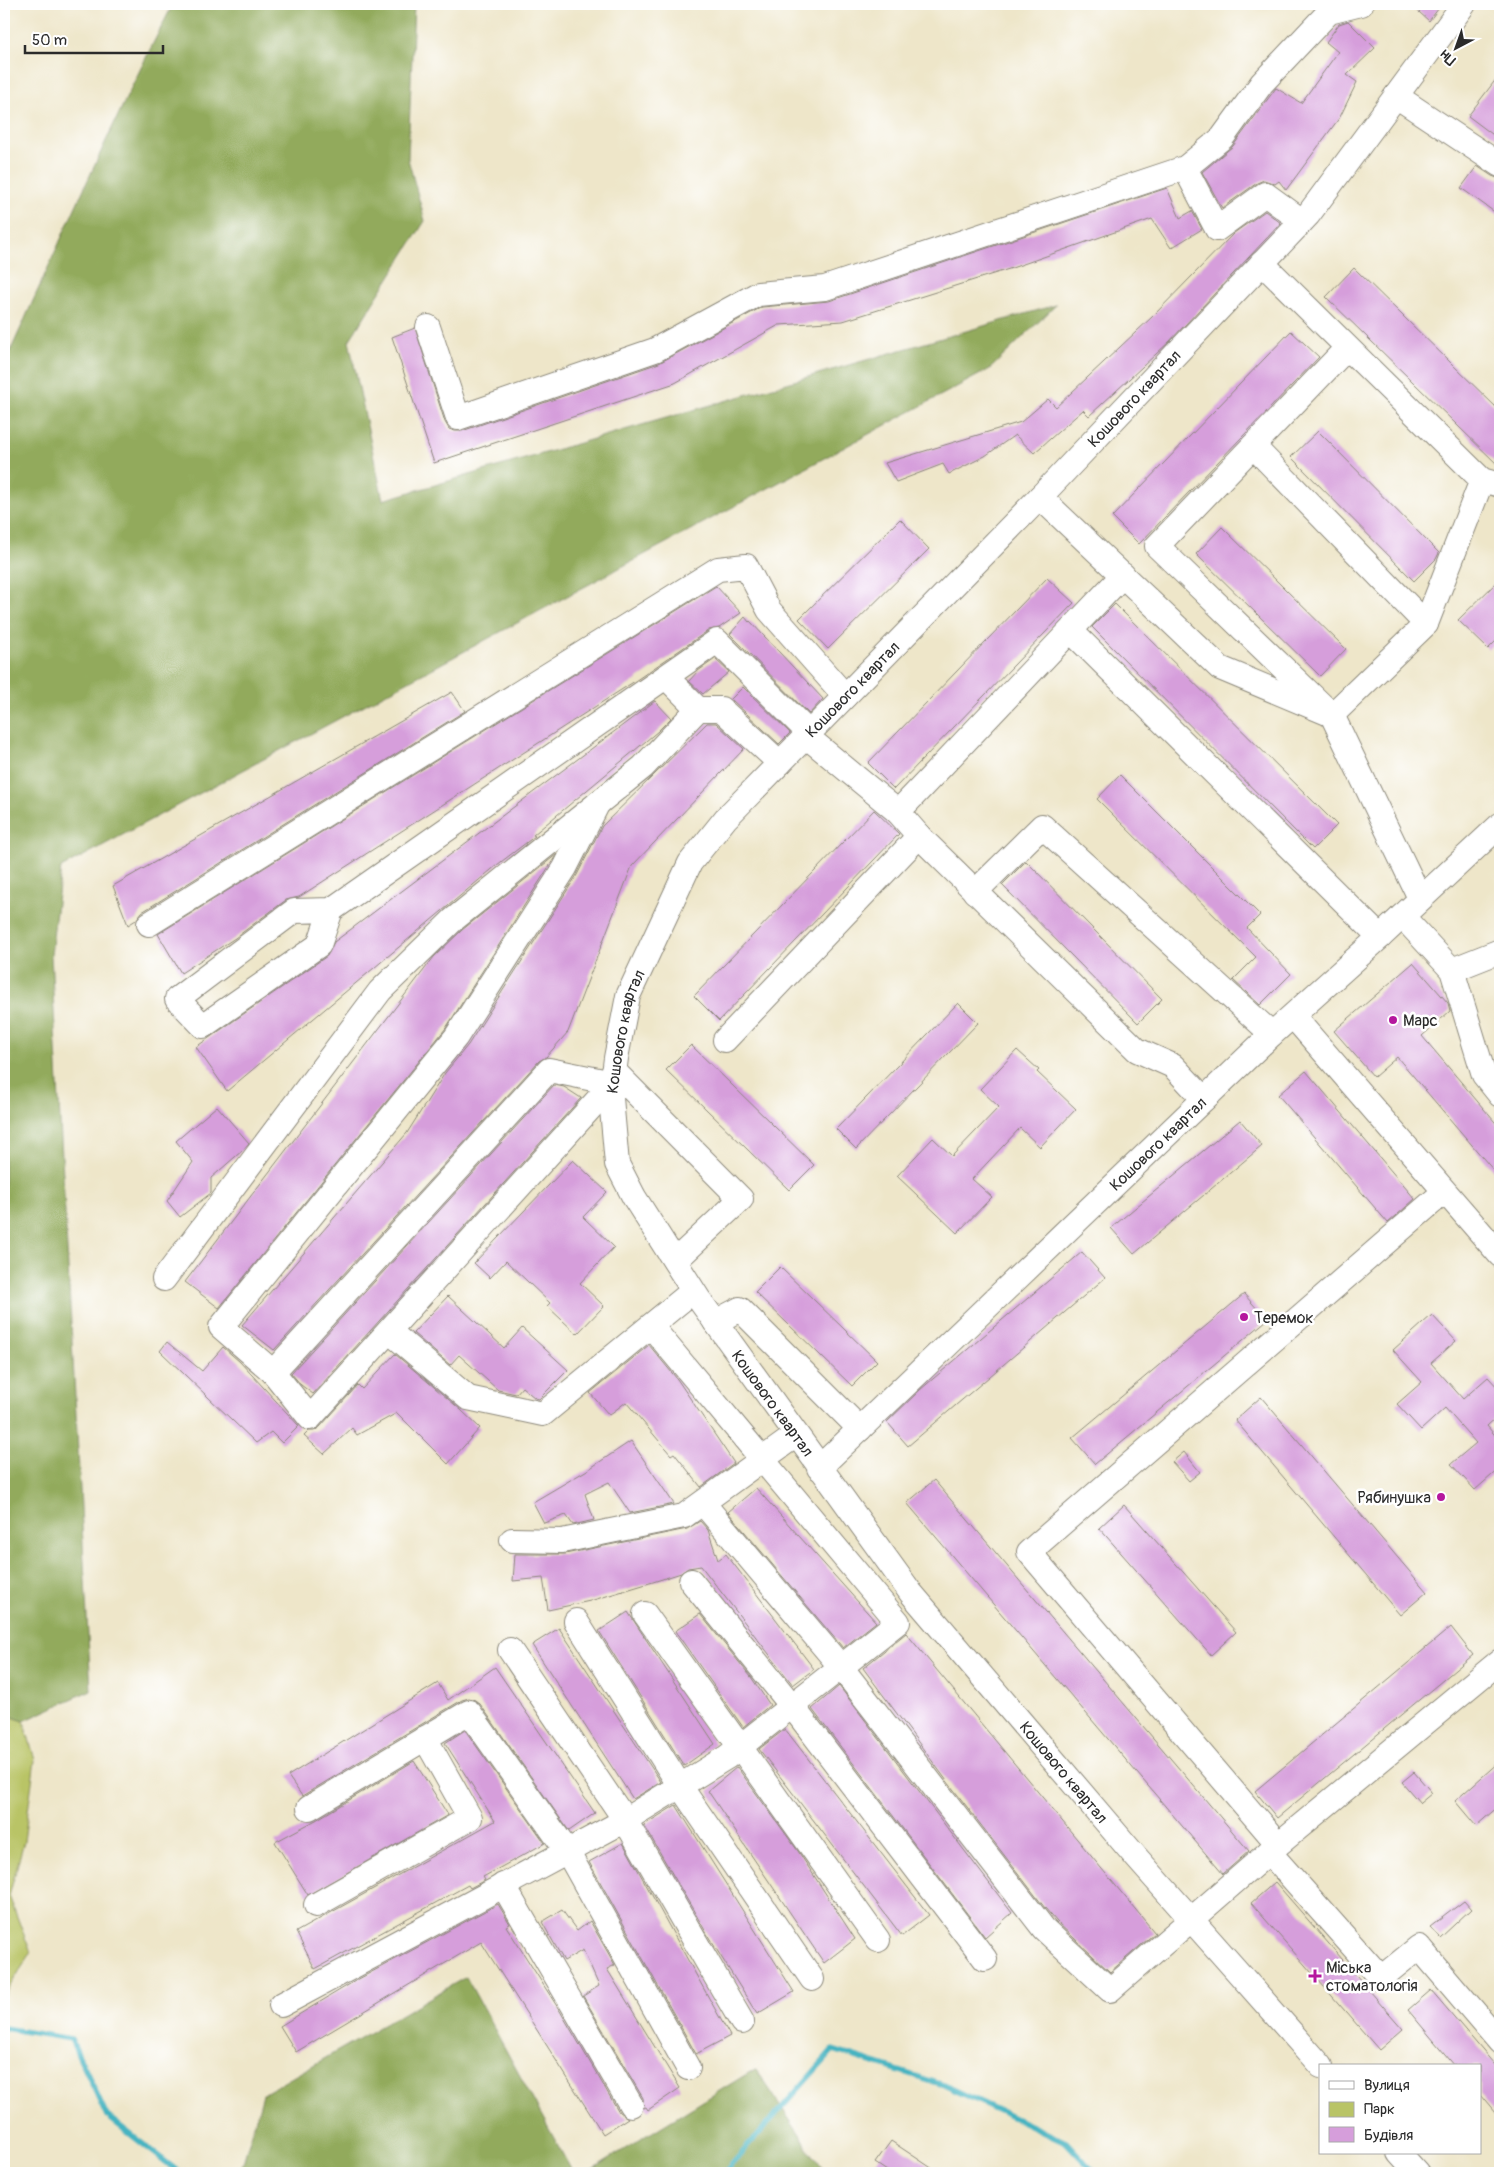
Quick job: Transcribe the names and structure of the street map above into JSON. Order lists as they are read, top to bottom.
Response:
{
  "streets": {
    "street": ["Кошового квартал"]
  },
  "places": {
    "other": ["Марс", "Теремок", "Рябинушка"],
    "health": ["Міська стоматологія"]
  },
  "legend": ["Вулиця", "Парк", "Будівля"],
  "scale_bar": "50 m",
  "north": "bottom left"
}
